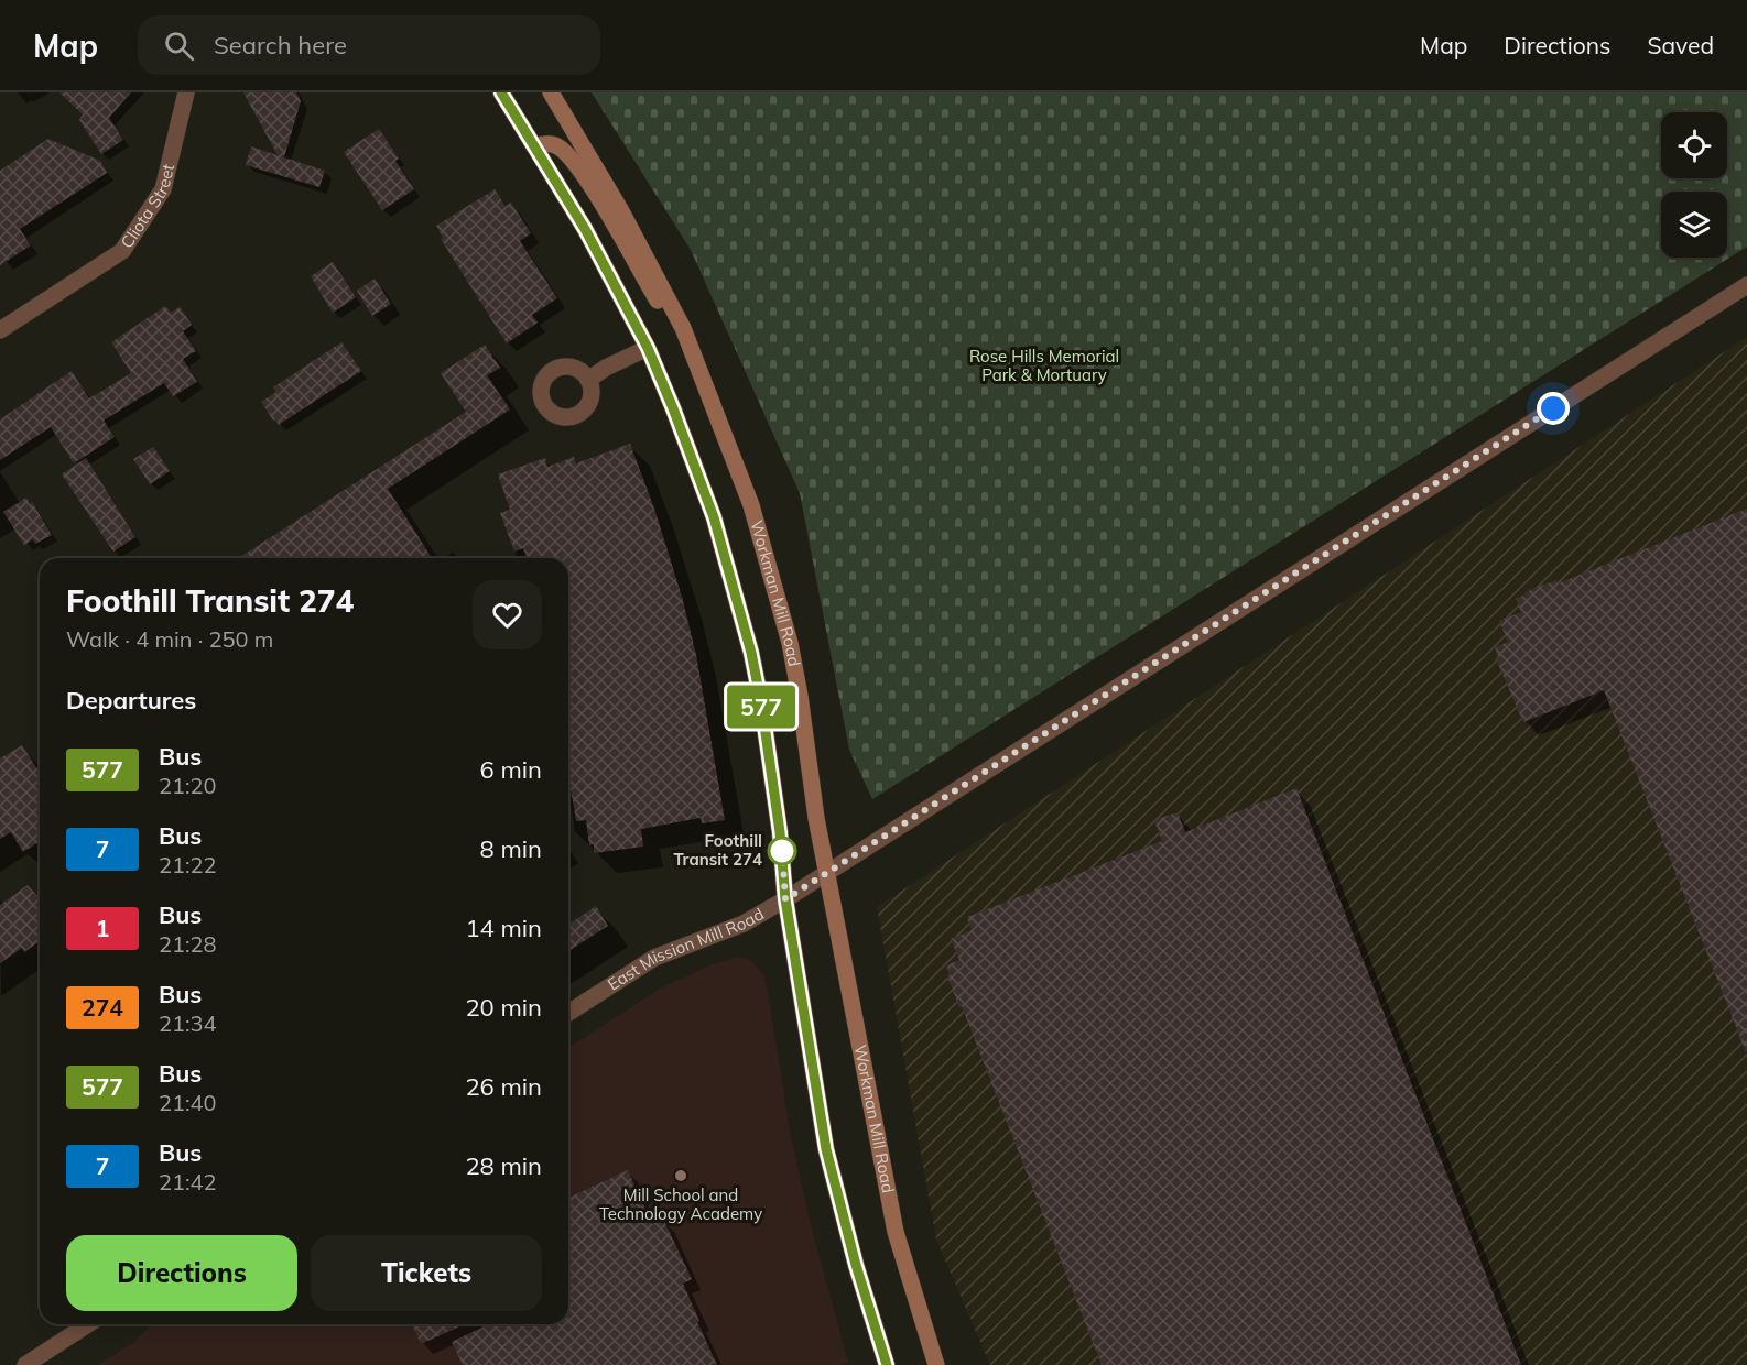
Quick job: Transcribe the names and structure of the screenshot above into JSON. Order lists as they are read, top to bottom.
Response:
{
  "streets": {
    "main road": ["Workman Mill Road"],
    "street": ["Cliota Street", "East Mission Mill Road"]
  },
  "crossings": [
    ["Workman Mill Road", "East Mission Mill Road"]
  ],
  "parks": ["Rose Hills Memorial Park & Mortuary"],
  "places": ["Foothill Transit 274", "Mill School and Technology Academy"],
  "lines": ["bus line 577"],
  "page": {
    "header": "Map",
    "search": "Search here",
    "nav": ["Map", "Directions", "Saved"],
    "on_map": "577",
    "heading": [
      ["Foothill Transit 274", "Walk · 4 min · 250 m"],
      "Departures"
    ],
    "list": [
      {
        "mark": "577",
        "name": "Bus",
        "note": "21:20",
        "value": "6 min"
      },
      {
        "mark": "7",
        "name": "Bus",
        "note": "21:22",
        "value": "8 min"
      },
      {
        "mark": "1",
        "name": "Bus",
        "note": "21:28",
        "value": "14 min"
      },
      {
        "mark": "274",
        "name": "Bus",
        "note": "21:34",
        "value": "20 min"
      },
      {
        "mark": "577",
        "name": "Bus",
        "note": "21:40",
        "value": "26 min"
      },
      {
        "mark": "7",
        "name": "Bus",
        "note": "21:42",
        "value": "28 min"
      }
    ],
    "buttons": ["Directions", "Tickets"]
  }
}
